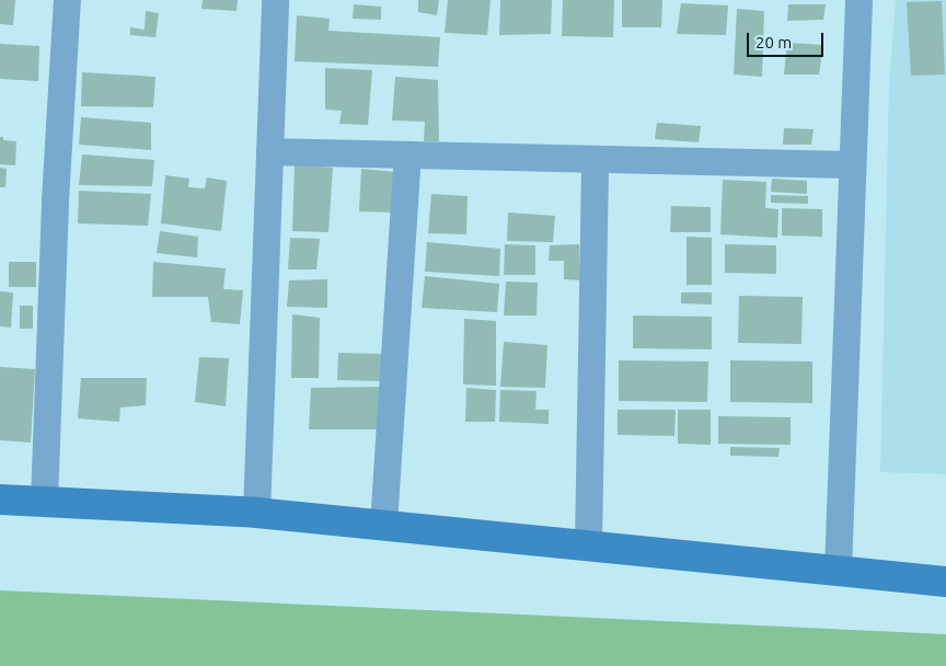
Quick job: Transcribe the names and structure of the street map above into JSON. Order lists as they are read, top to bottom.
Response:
{
  "scale_bar": "20 m"
}
